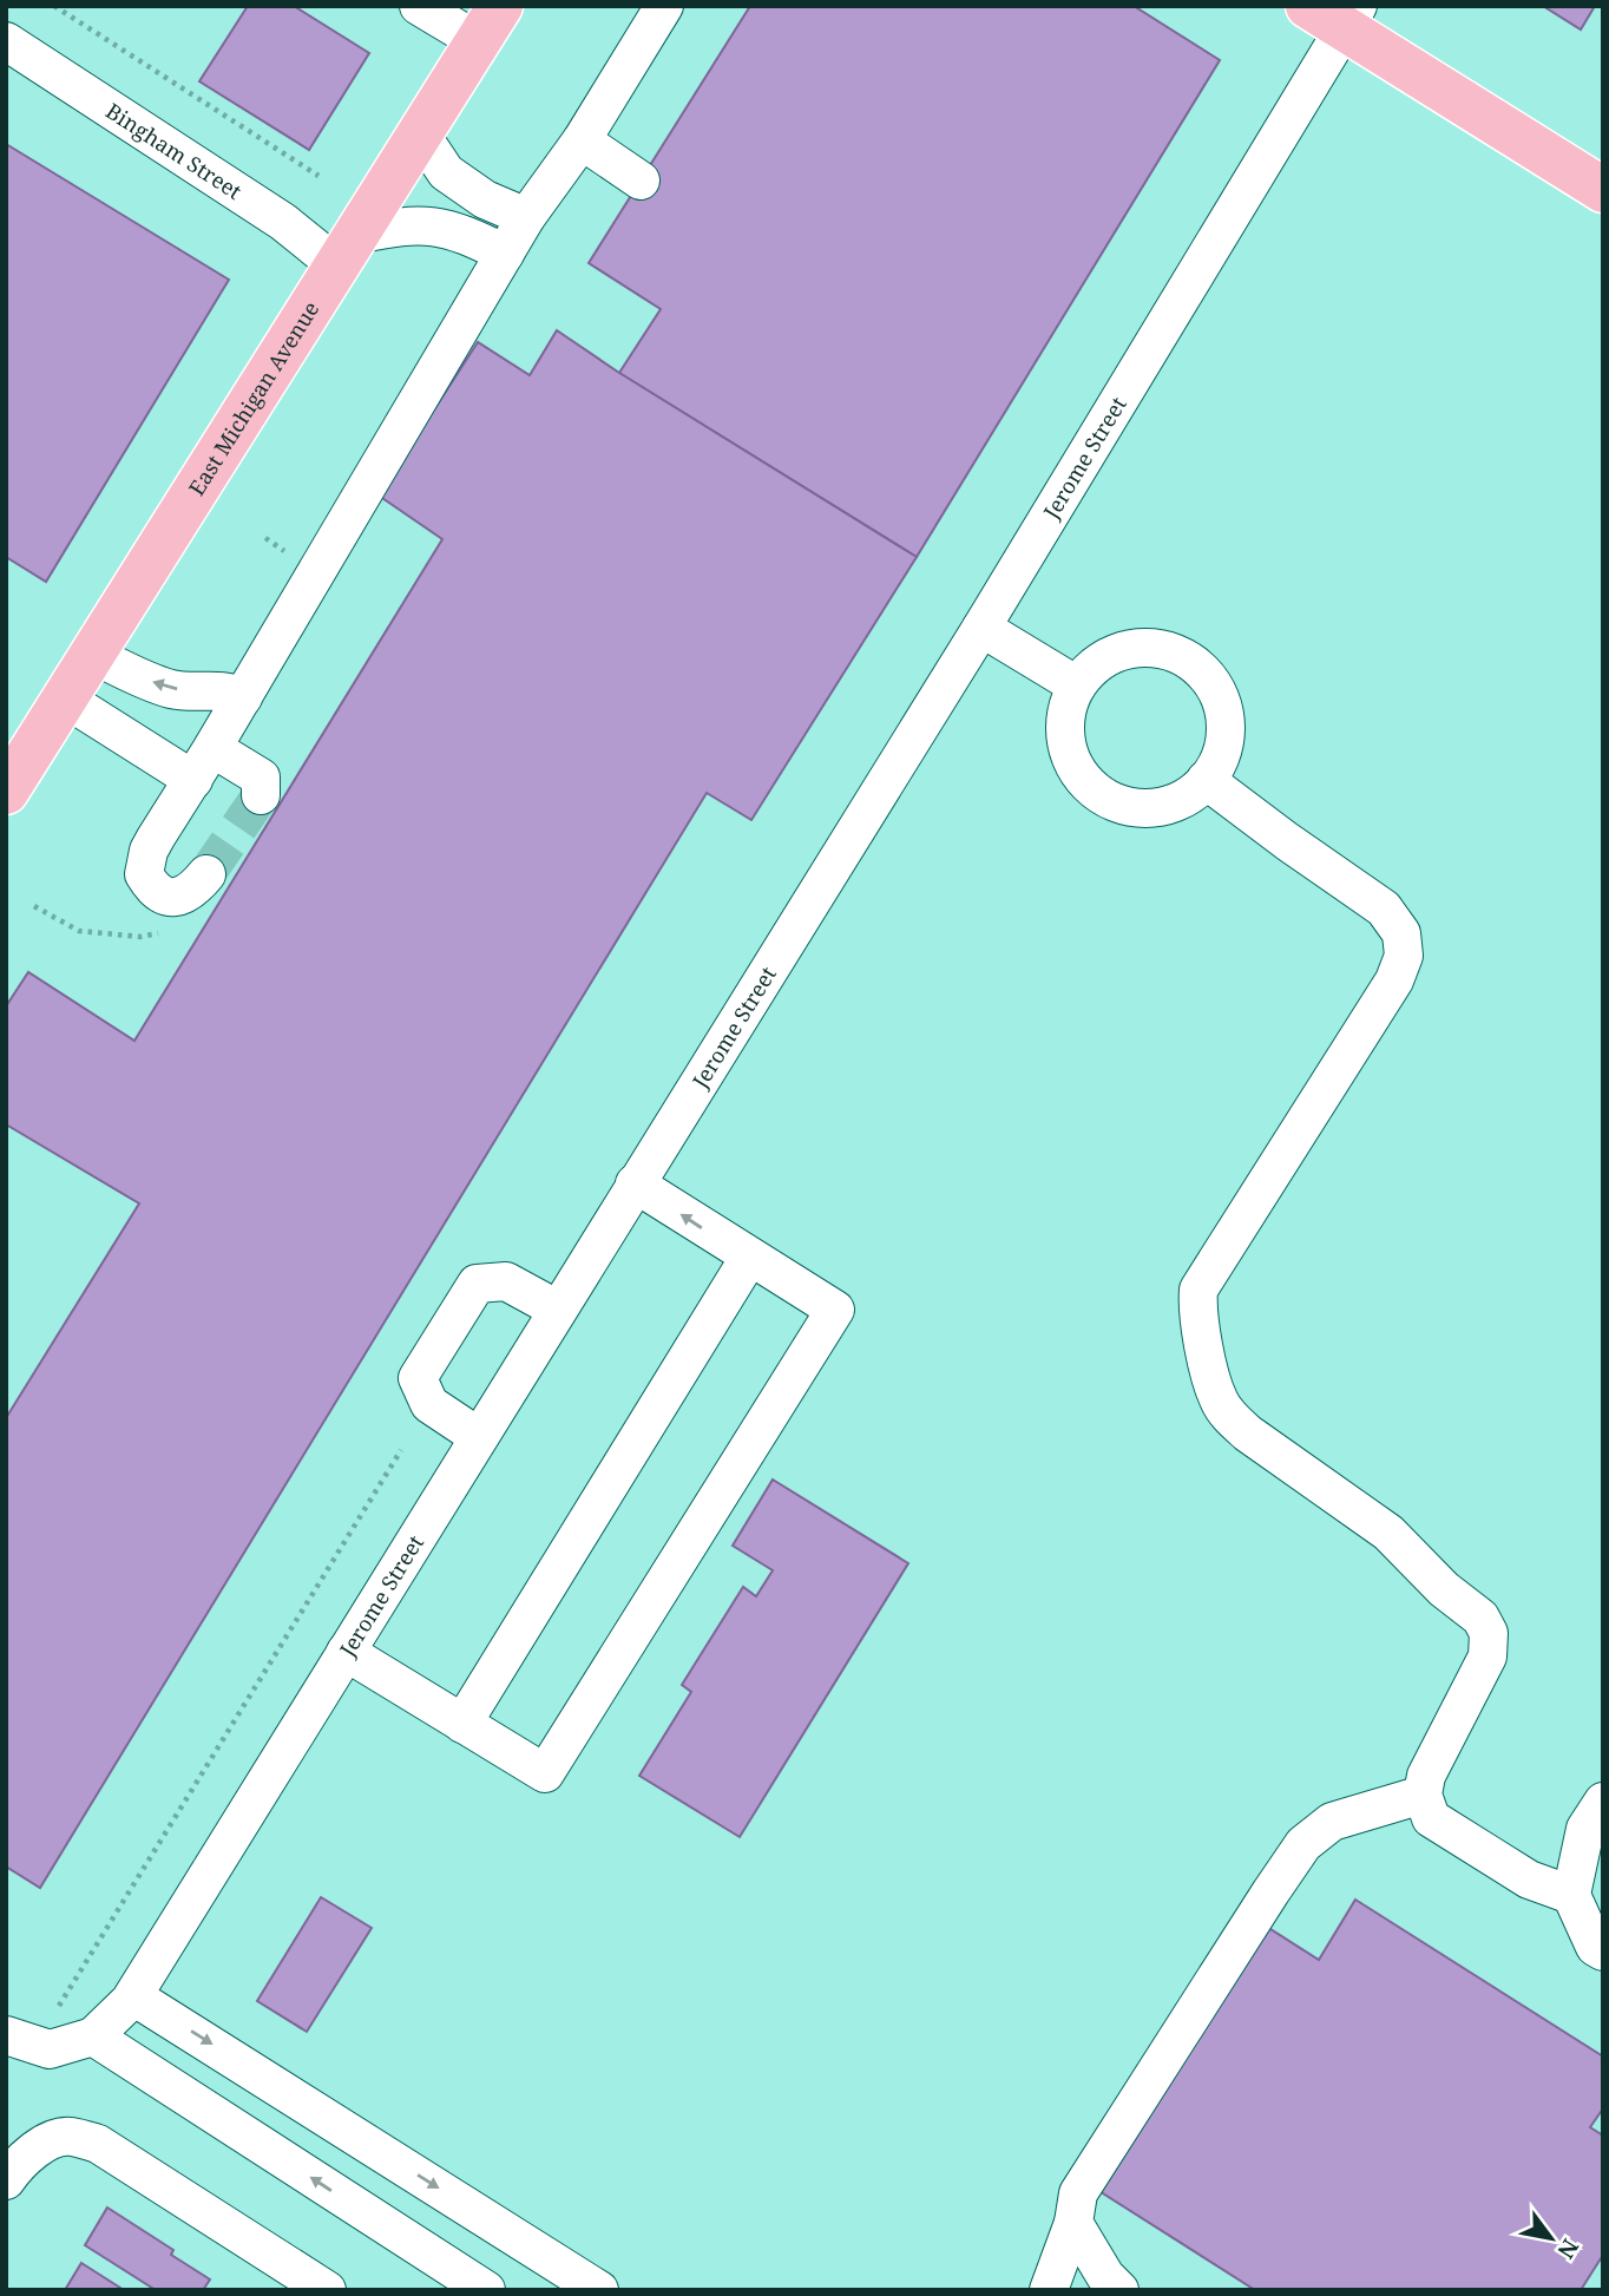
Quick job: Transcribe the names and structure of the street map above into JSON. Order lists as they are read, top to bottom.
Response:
{
  "streets": {
    "main road": ["East Michigan Avenue"],
    "street": ["Bingham Street", "Jerome Street"]
  },
  "crossings": [
    ["Bingham Street", "East Michigan Avenue"]
  ],
  "north": "bottom right"
}
